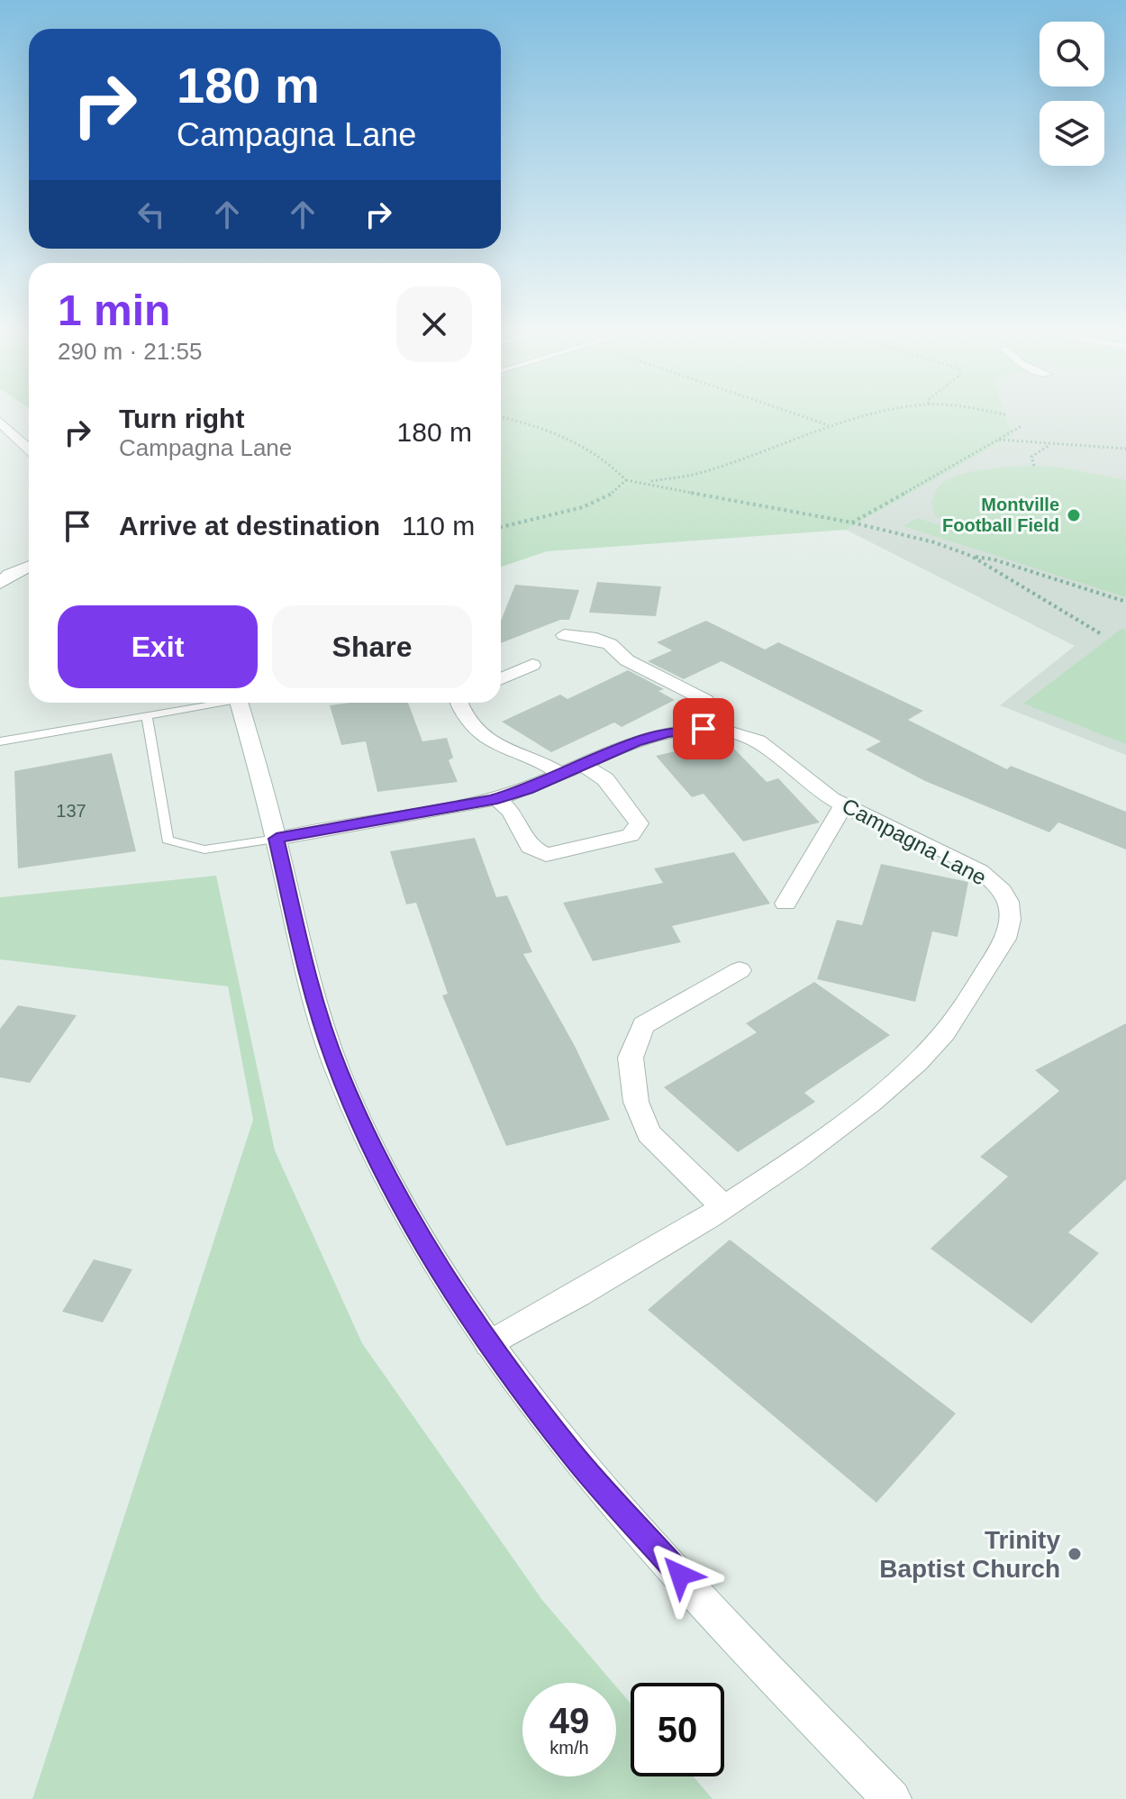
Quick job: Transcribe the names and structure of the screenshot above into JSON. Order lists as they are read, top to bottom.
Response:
{
  "streets": {
    "street": ["Campagna Lane"]
  },
  "places": ["Montville Football Field", "Trinity Baptist Church"],
  "house_numbers": ["137"],
  "page": {
    "turn": ["180 m", "Campagna Lane"],
    "heading": ["1 min", "290 m · 21:55"],
    "list": [
      {
        "name": "Turn right",
        "note": "Campagna Lane",
        "value": "180 m"
      },
      {
        "name": "Arrive at destination",
        "value": "110 m"
      }
    ],
    "buttons": ["Exit", "Share"],
    "speed": "49 km/h",
    "limit": "50"
  }
}
